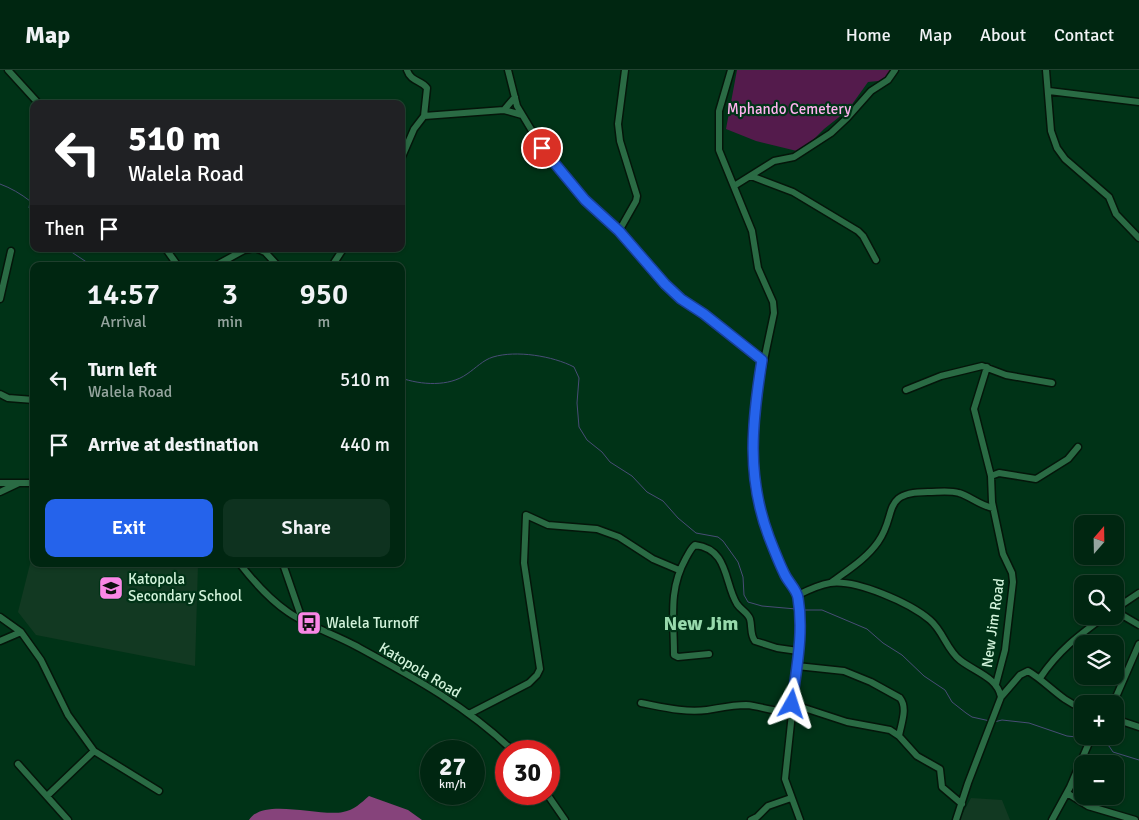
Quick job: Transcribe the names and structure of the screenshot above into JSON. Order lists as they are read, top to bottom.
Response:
{
  "streets": {
    "street": ["New Jim Road", "Katopola Road"]
  },
  "districts": ["New Jim"],
  "parks": ["Mphando Cemetery"],
  "places": {
    "school or university": ["Katopola Secondary School"],
    "bus stop": ["Walela Turnoff"]
  },
  "north": "top",
  "page": {
    "header": "Map",
    "nav": [
      "Home",
      "Map",
      "About",
      "Contact"
    ],
    "turn": ["510 m", "Walela Road"],
    "then": "Then",
    "eta": [
      "14:57",
      "Arrival",
      "3",
      "min",
      "950",
      "m"
    ],
    "list": [
      {
        "name": "Turn left",
        "note": "Walela Road",
        "value": "510 m"
      },
      {
        "name": "Arrive at destination",
        "value": "440 m"
      }
    ],
    "buttons": ["Exit", "Share"],
    "map_buttons": ["+", "−"],
    "speed": "27 km/h",
    "limit": "30"
  }
}
